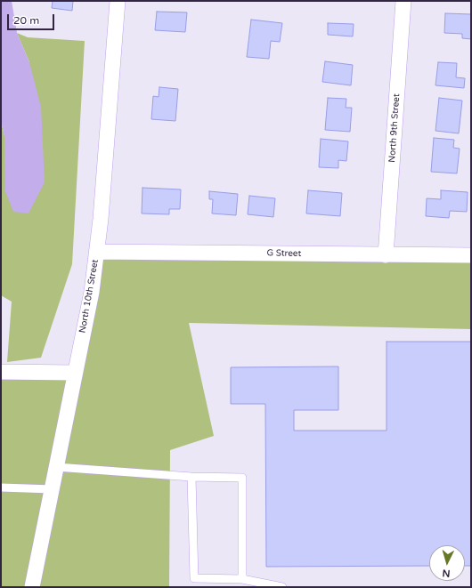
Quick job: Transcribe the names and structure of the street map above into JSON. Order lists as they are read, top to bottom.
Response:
{
  "streets": {
    "street": ["North 9th Street", "G Street", "North 10th Street"]
  },
  "crossings": [
    ["North 9th Street", "G Street"],
    ["G Street", "North 10th Street"]
  ],
  "scale_bar": "20 m",
  "north": "bottom"
}
